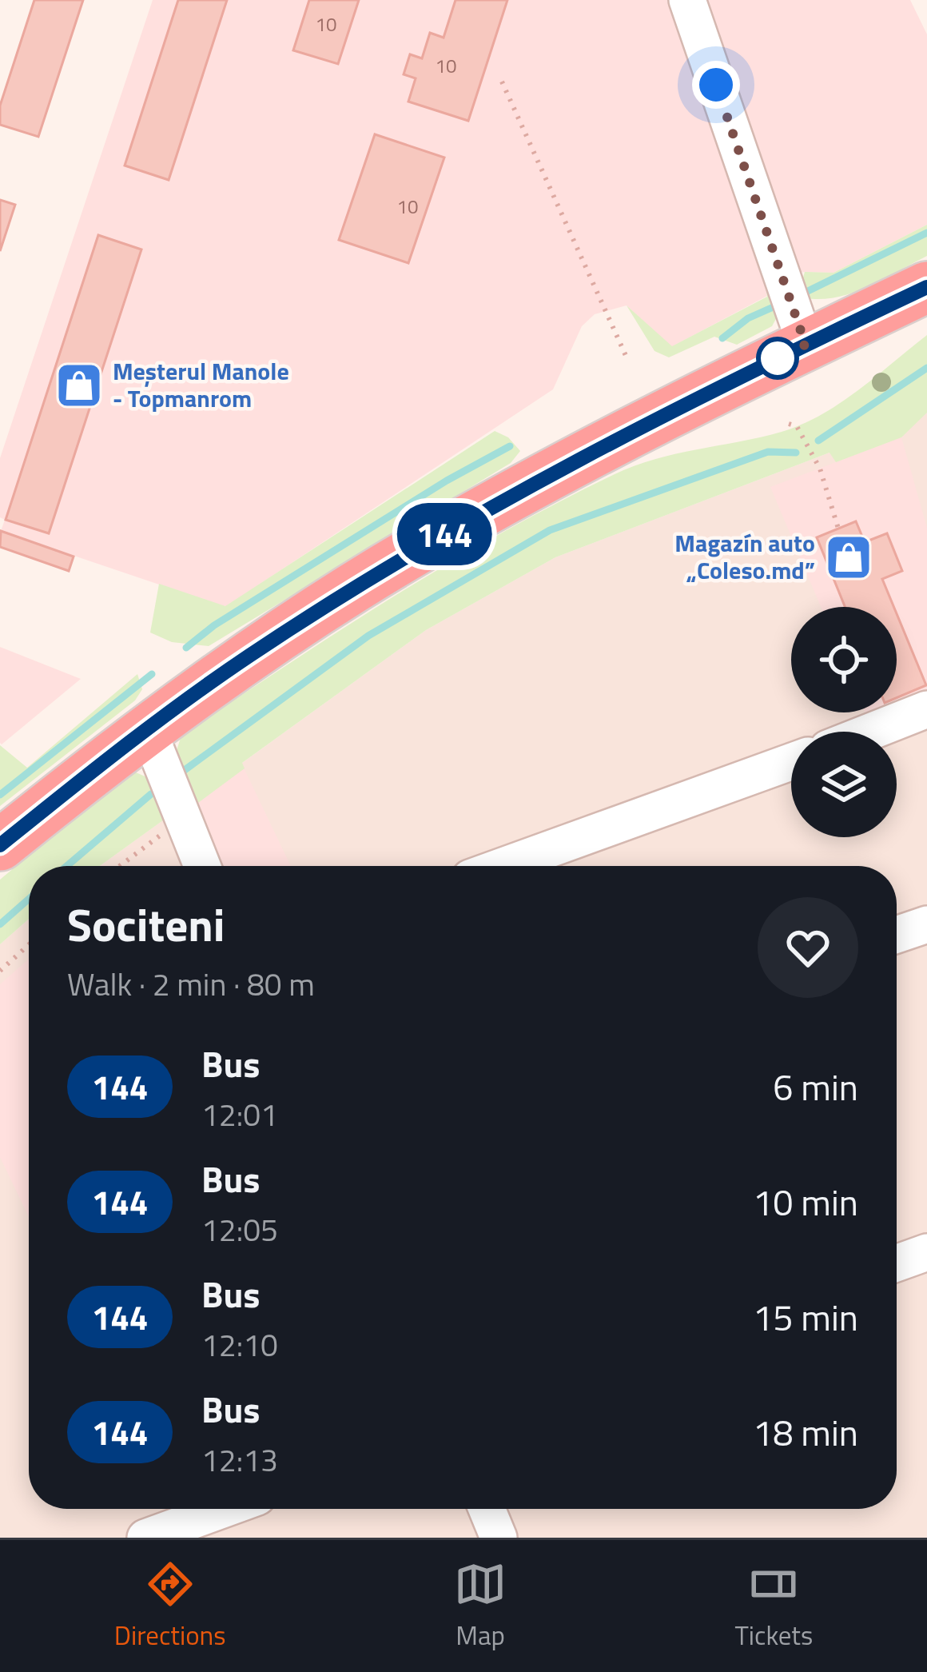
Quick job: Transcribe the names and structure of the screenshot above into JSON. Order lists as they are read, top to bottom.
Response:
{
  "places": {
    "shop": ["Meșterul Manole - Topmanrom", "Magazín auto „Coleso.md”"]
  },
  "lines": ["bus line 144"],
  "house_numbers": ["10", "10", "10"],
  "page": {
    "on_map": "144",
    "heading": ["Sociteni", "Walk · 2 min · 80 m"],
    "list": [
      {
        "mark": "144",
        "name": "Bus",
        "note": "12:01",
        "value": "6 min"
      },
      {
        "mark": "144",
        "name": "Bus",
        "note": "12:05",
        "value": "10 min"
      },
      {
        "mark": "144",
        "name": "Bus",
        "note": "12:10",
        "value": "15 min"
      },
      {
        "mark": "144",
        "name": "Bus",
        "note": "12:13",
        "value": "18 min"
      }
    ],
    "tabs": ["Directions", "Map", "Tickets"]
  }
}
